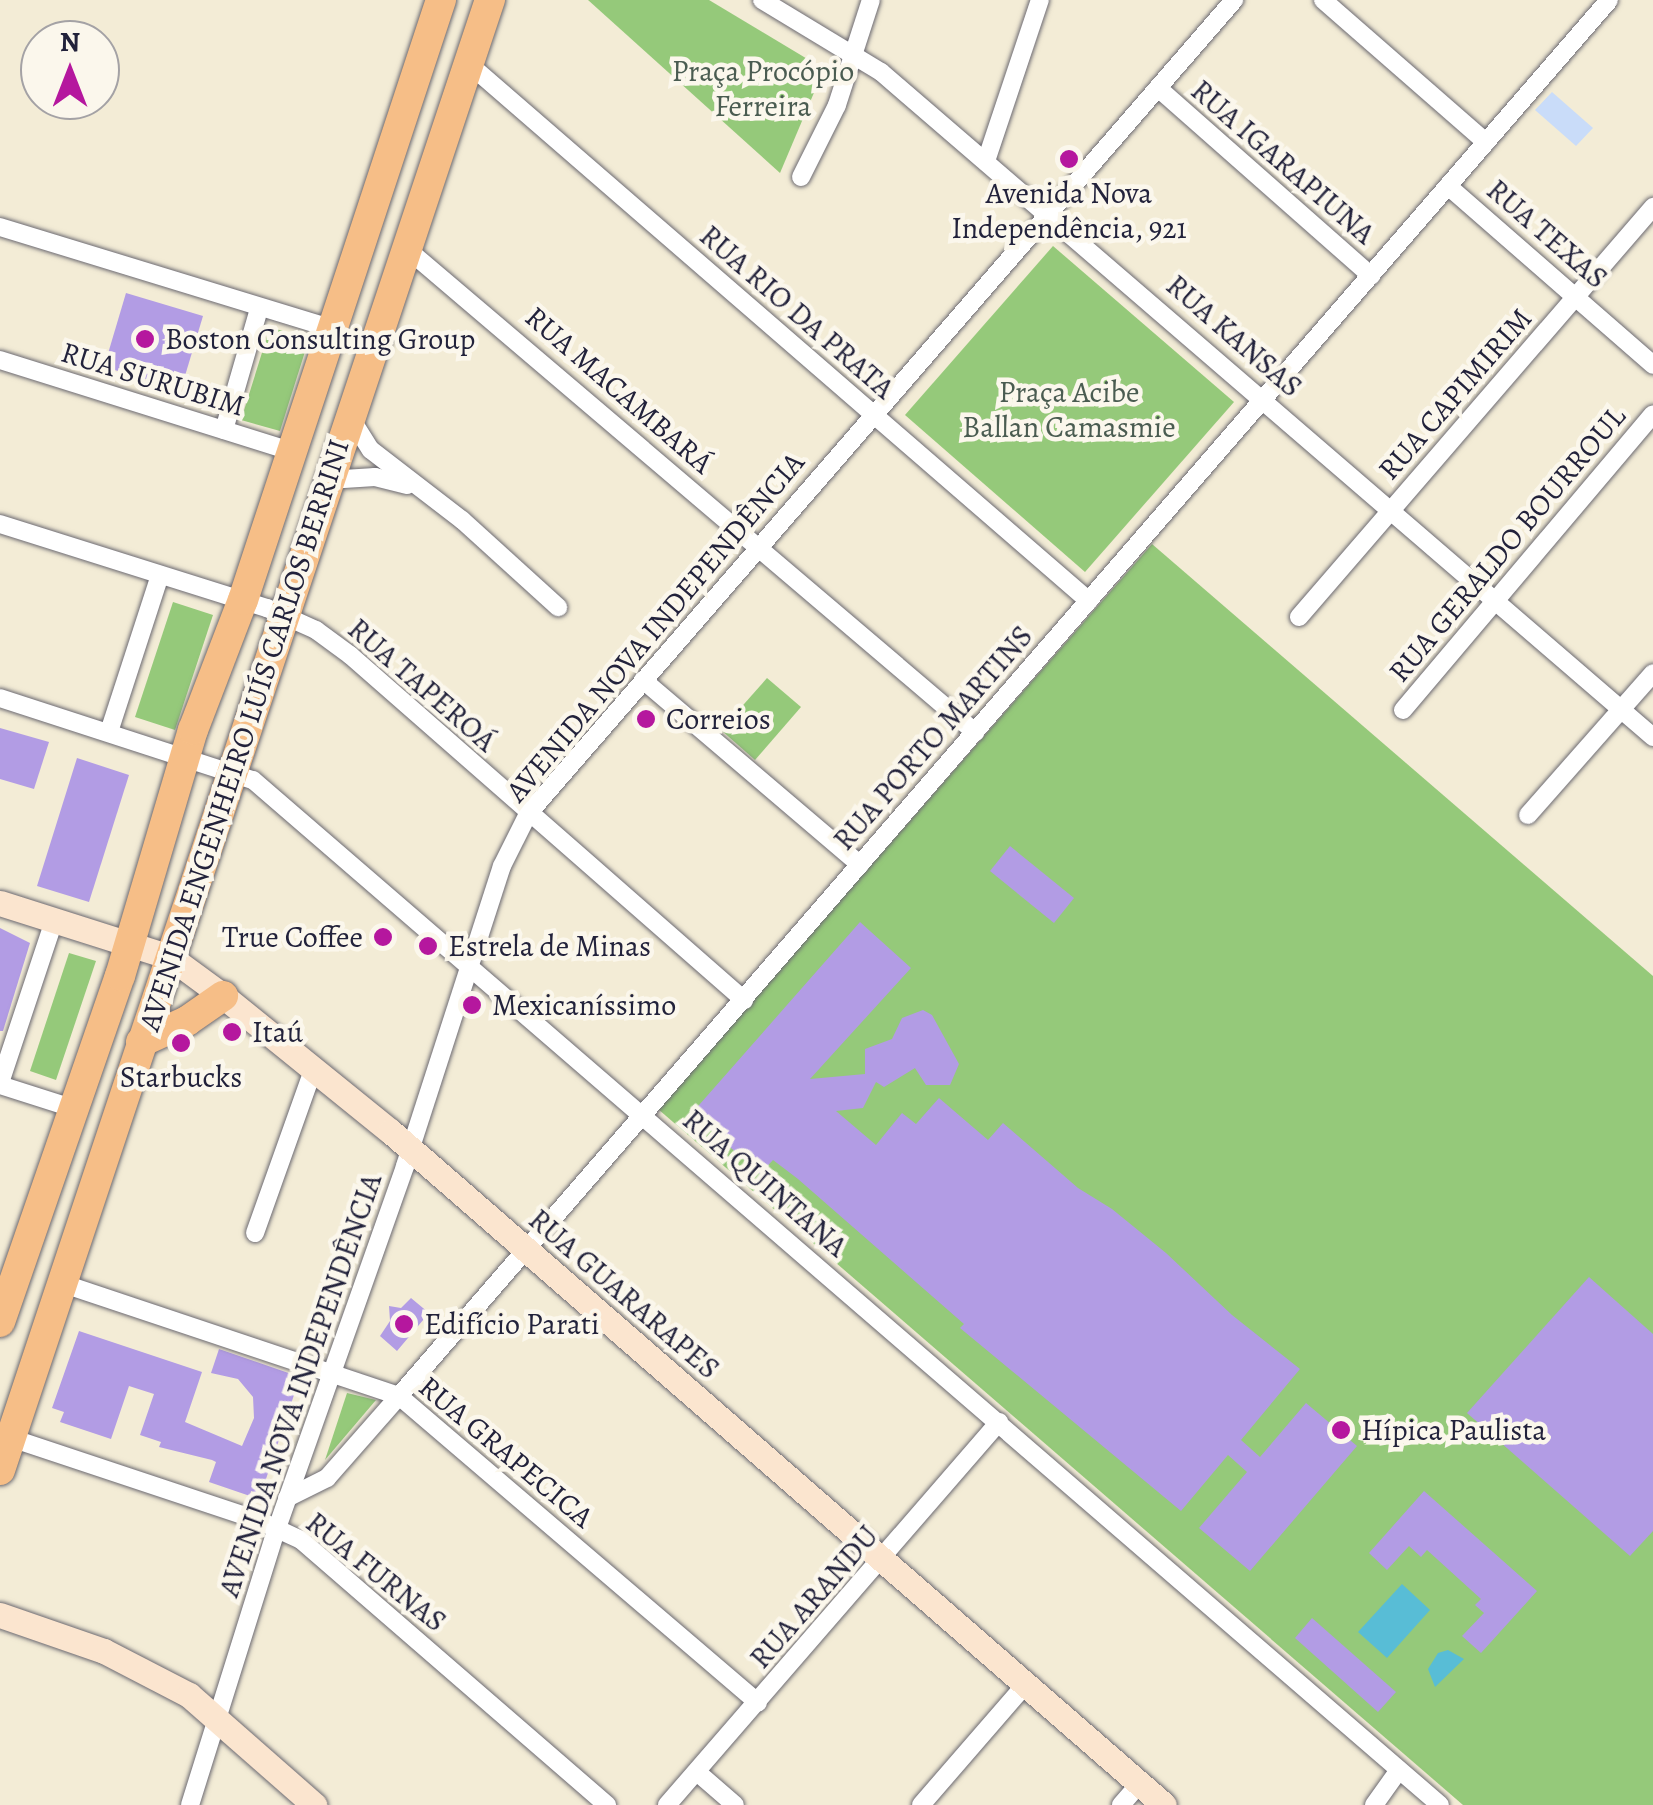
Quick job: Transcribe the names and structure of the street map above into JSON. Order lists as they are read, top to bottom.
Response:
{
  "streets": {
    "main road": ["AVENIDA ENGENHEIRO LUÍS CARLOS BERRINI"],
    "street": [
      "RUA IGARAPIUNA",
      "RUA TEXAS",
      "RUA RIO DA PRATA",
      "RUA KANSAS",
      "RUA SURUBIM",
      "RUA MACAMBARÁ",
      "RUA CAPIMIRIM",
      "RUA GERALDO BOURROUL",
      "AVENIDA NOVA INDEPENDÊNCIA",
      "RUA TAPEROÁ",
      "RUA PORTO MARTINS",
      "RUA QUINTANA",
      "RUA GUARARAPES",
      "RUA GRAPECICA",
      "RUA FURNAS",
      "RUA ARANDU"
    ]
  },
  "crossings": [
    ["RUA IGARAPIUNA", "AVENIDA NOVA INDEPENDÊNCIA"],
    ["RUA IGARAPIUNA", "RUA PORTO MARTINS"],
    ["RUA TEXAS", "RUA CAPIMIRIM"],
    ["RUA TEXAS", "RUA PORTO MARTINS"],
    ["RUA RIO DA PRATA", "AVENIDA NOVA INDEPENDÊNCIA"],
    ["RUA RIO DA PRATA", "AVENIDA ENGENHEIRO LUÍS CARLOS BERRINI"],
    ["RUA RIO DA PRATA", "RUA PORTO MARTINS"],
    ["RUA KANSAS", "RUA CAPIMIRIM"],
    ["RUA KANSAS", "RUA GERALDO BOURROUL"],
    ["RUA KANSAS", "AVENIDA NOVA INDEPENDÊNCIA"],
    ["RUA KANSAS", "RUA PORTO MARTINS"],
    ["RUA SURUBIM", "AVENIDA ENGENHEIRO LUÍS CARLOS BERRINI"],
    ["RUA MACAMBARÁ", "AVENIDA NOVA INDEPENDÊNCIA"],
    ["RUA MACAMBARÁ", "AVENIDA ENGENHEIRO LUÍS CARLOS BERRINI"],
    ["RUA MACAMBARÁ", "RUA PORTO MARTINS"],
    ["AVENIDA NOVA INDEPENDÊNCIA", "RUA TAPEROÁ"],
    ["AVENIDA NOVA INDEPENDÊNCIA", "RUA PORTO MARTINS"],
    ["AVENIDA NOVA INDEPENDÊNCIA", "RUA QUINTANA"],
    ["AVENIDA NOVA INDEPENDÊNCIA", "RUA GUARARAPES"],
    ["AVENIDA NOVA INDEPENDÊNCIA", "RUA GRAPECICA"],
    ["AVENIDA NOVA INDEPENDÊNCIA", "RUA FURNAS"],
    ["RUA TAPEROÁ", "AVENIDA ENGENHEIRO LUÍS CARLOS BERRINI"],
    ["RUA TAPEROÁ", "RUA PORTO MARTINS"],
    ["AVENIDA ENGENHEIRO LUÍS CARLOS BERRINI", "RUA QUINTANA"],
    ["AVENIDA ENGENHEIRO LUÍS CARLOS BERRINI", "RUA GUARARAPES"],
    ["AVENIDA ENGENHEIRO LUÍS CARLOS BERRINI", "RUA GRAPECICA"],
    ["AVENIDA ENGENHEIRO LUÍS CARLOS BERRINI", "RUA FURNAS"],
    ["RUA PORTO MARTINS", "RUA QUINTANA"],
    ["RUA PORTO MARTINS", "RUA GUARARAPES"],
    ["RUA PORTO MARTINS", "RUA GRAPECICA"],
    ["RUA QUINTANA", "RUA ARANDU"],
    ["RUA GUARARAPES", "RUA ARANDU"],
    ["RUA GRAPECICA", "RUA ARANDU"]
  ],
  "parks": ["Praça Procópio Ferreira", "Praça Acibe Ballan Camasmie"],
  "places": [
    "Avenida Nova Independência, 921",
    "Boston Consulting Group",
    "Correios",
    "True Coffee",
    "Estrela de Minas",
    "Mexicaníssimo",
    "Itaú",
    "Starbucks",
    "Edifício Parati",
    "Hípica Paulista"
  ],
  "north": "top"
}
